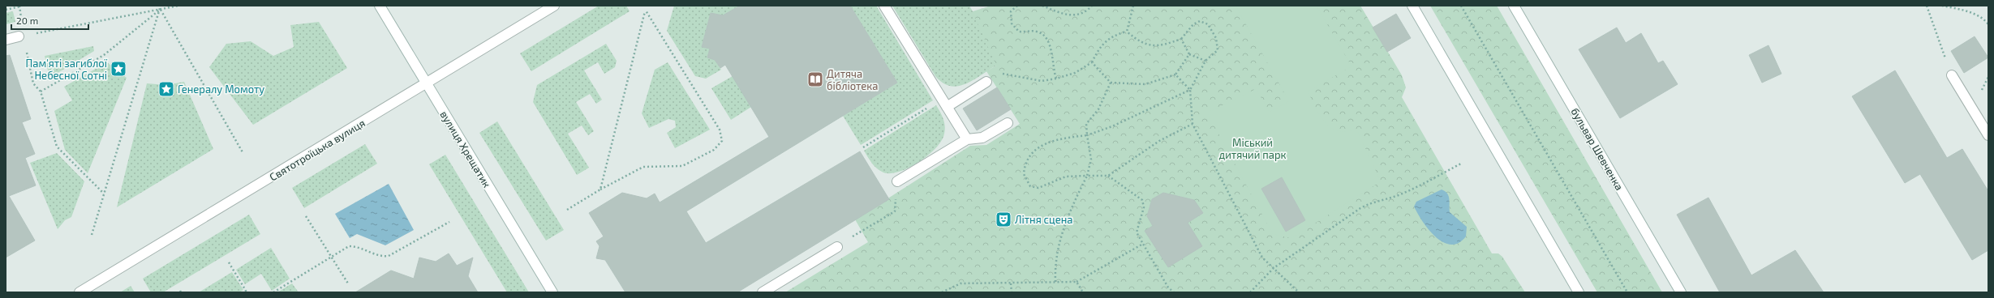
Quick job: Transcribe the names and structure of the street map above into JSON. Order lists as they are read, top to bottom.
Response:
{
  "streets": {
    "main road": ["вулиця Хрещатик", "бульвар Шевченка", "Святотроїцька вулиця"]
  },
  "crossings": [
    ["вулиця Хрещатик", "Святотроїцька вулиця"]
  ],
  "parks": ["Міський дитячий парк"],
  "places": {
    "place": ["Пам'яті загиблої Небесної Сотні", "Генералу Момоту"],
    "library": ["Дитяча бібліотека"],
    "theatre": ["Літня сцена"]
  },
  "scale_bar": "20 m"
}
